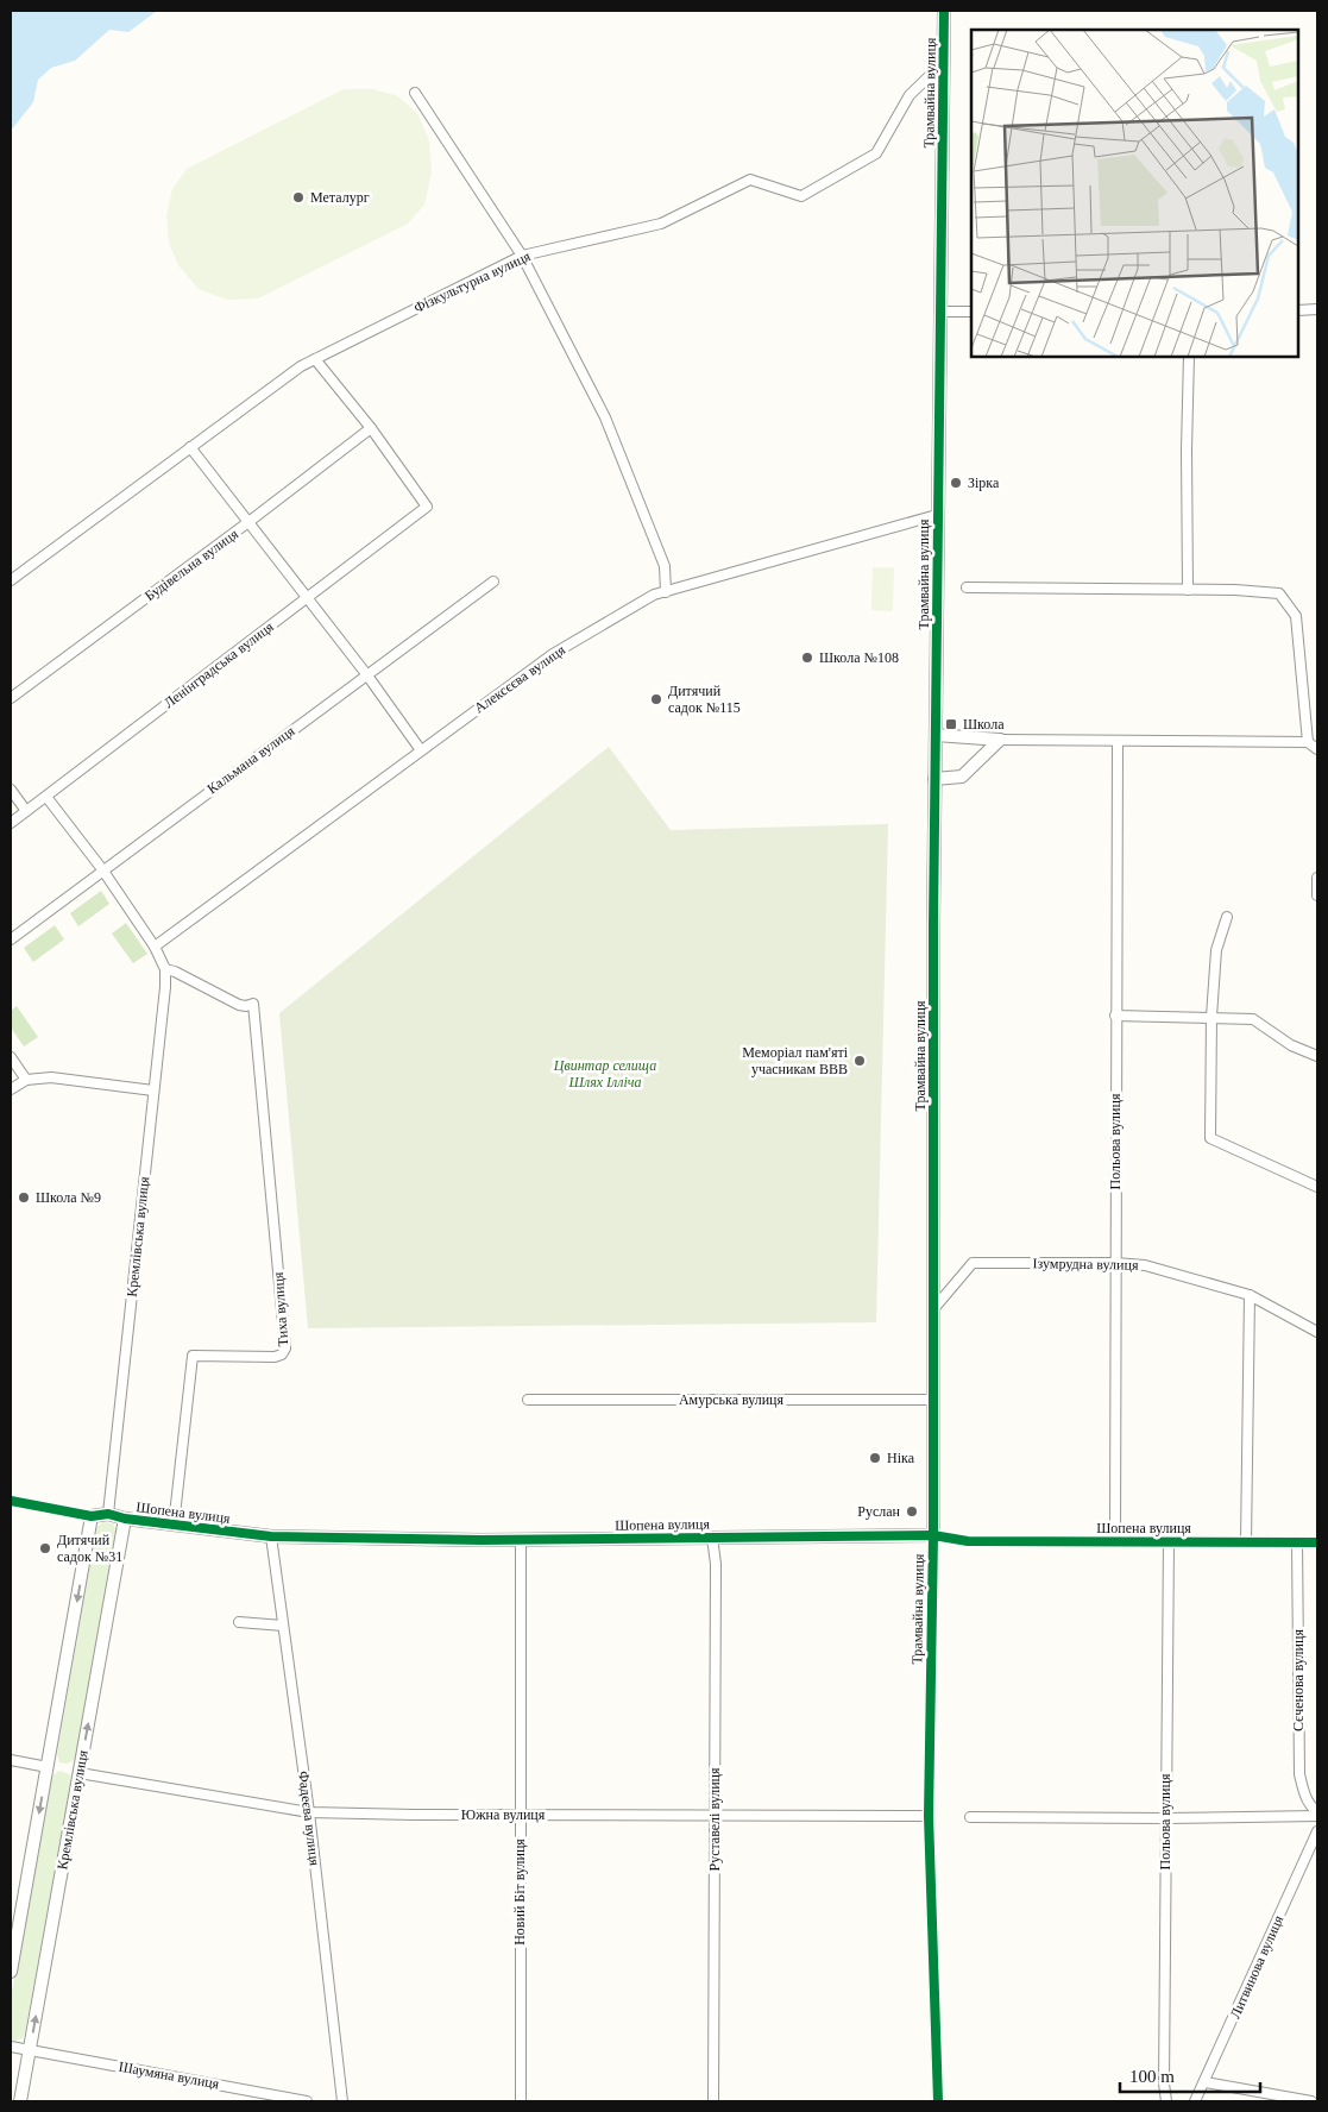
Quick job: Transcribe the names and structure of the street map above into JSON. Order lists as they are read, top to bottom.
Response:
{
  "streets": {
    "street": [
      "Трамвайна вулиця",
      "Фiзкультурна вулиця",
      "Будівельна вулиця",
      "Ленінградська вулиця",
      "Алексєєва вулиця",
      "Кальмана вулиця",
      "Польова вулиця",
      "Кремлівська вулиця",
      "Ізумрудна вулиця",
      "Тиха вулиця",
      "Амурська вулиця",
      "Шопена вулиця",
      "Сєченова вулиця",
      "Южна вулиця",
      "Фадеєва вулиця",
      "Руставелі вулиця",
      "Новий Біт вулиця",
      "Литвинова вулиця",
      "Шаумяна вулиця"
    ]
  },
  "crossings": [
    ["Трамвайна вулиця", "Фiзкультурна вулиця"],
    ["Трамвайна вулиця", "Алексєєва вулиця"],
    ["Трамвайна вулиця", "Ізумрудна вулиця"],
    ["Трамвайна вулиця", "Амурська вулиця"],
    ["Трамвайна вулиця", "Шопена вулиця"],
    ["Трамвайна вулиця", "Южна вулиця"],
    ["Будівельна вулиця", "Ленінградська вулиця"],
    ["Польова вулиця", "Ізумрудна вулиця"],
    ["Польова вулиця", "Шопена вулиця"],
    ["Кремлівська вулиця", "Тиха вулиця"],
    ["Кремлівська вулиця", "Шопена вулиця"],
    ["Кремлівська вулиця", "Южна вулиця"],
    ["Кремлівська вулиця", "Шаумяна вулиця"],
    ["Тиха вулиця", "Шопена вулиця"],
    ["Шопена вулиця", "Сєченова вулиця"],
    ["Шопена вулиця", "Фадеєва вулиця"],
    ["Шопена вулиця", "Руставелі вулиця"],
    ["Шопена вулиця", "Новий Біт вулиця"],
    ["Южна вулиця", "Фадеєва вулиця"],
    ["Южна вулиця", "Руставелі вулиця"],
    ["Южна вулиця", "Новий Біт вулиця"]
  ],
  "parks": ["Цвинтар селища Шлях Ілліча"],
  "places": {
    "other": [
      "Металург",
      "Зірка",
      "Школа №108",
      "Дитячий садок №115",
      "Меморіал пам'яті учасникам ВВВ",
      "Школа №9",
      "Ніка",
      "Руслан",
      "Дитячий садок №31"
    ],
    "transit": ["Школа"]
  },
  "scale_bar": "100 m"
}
